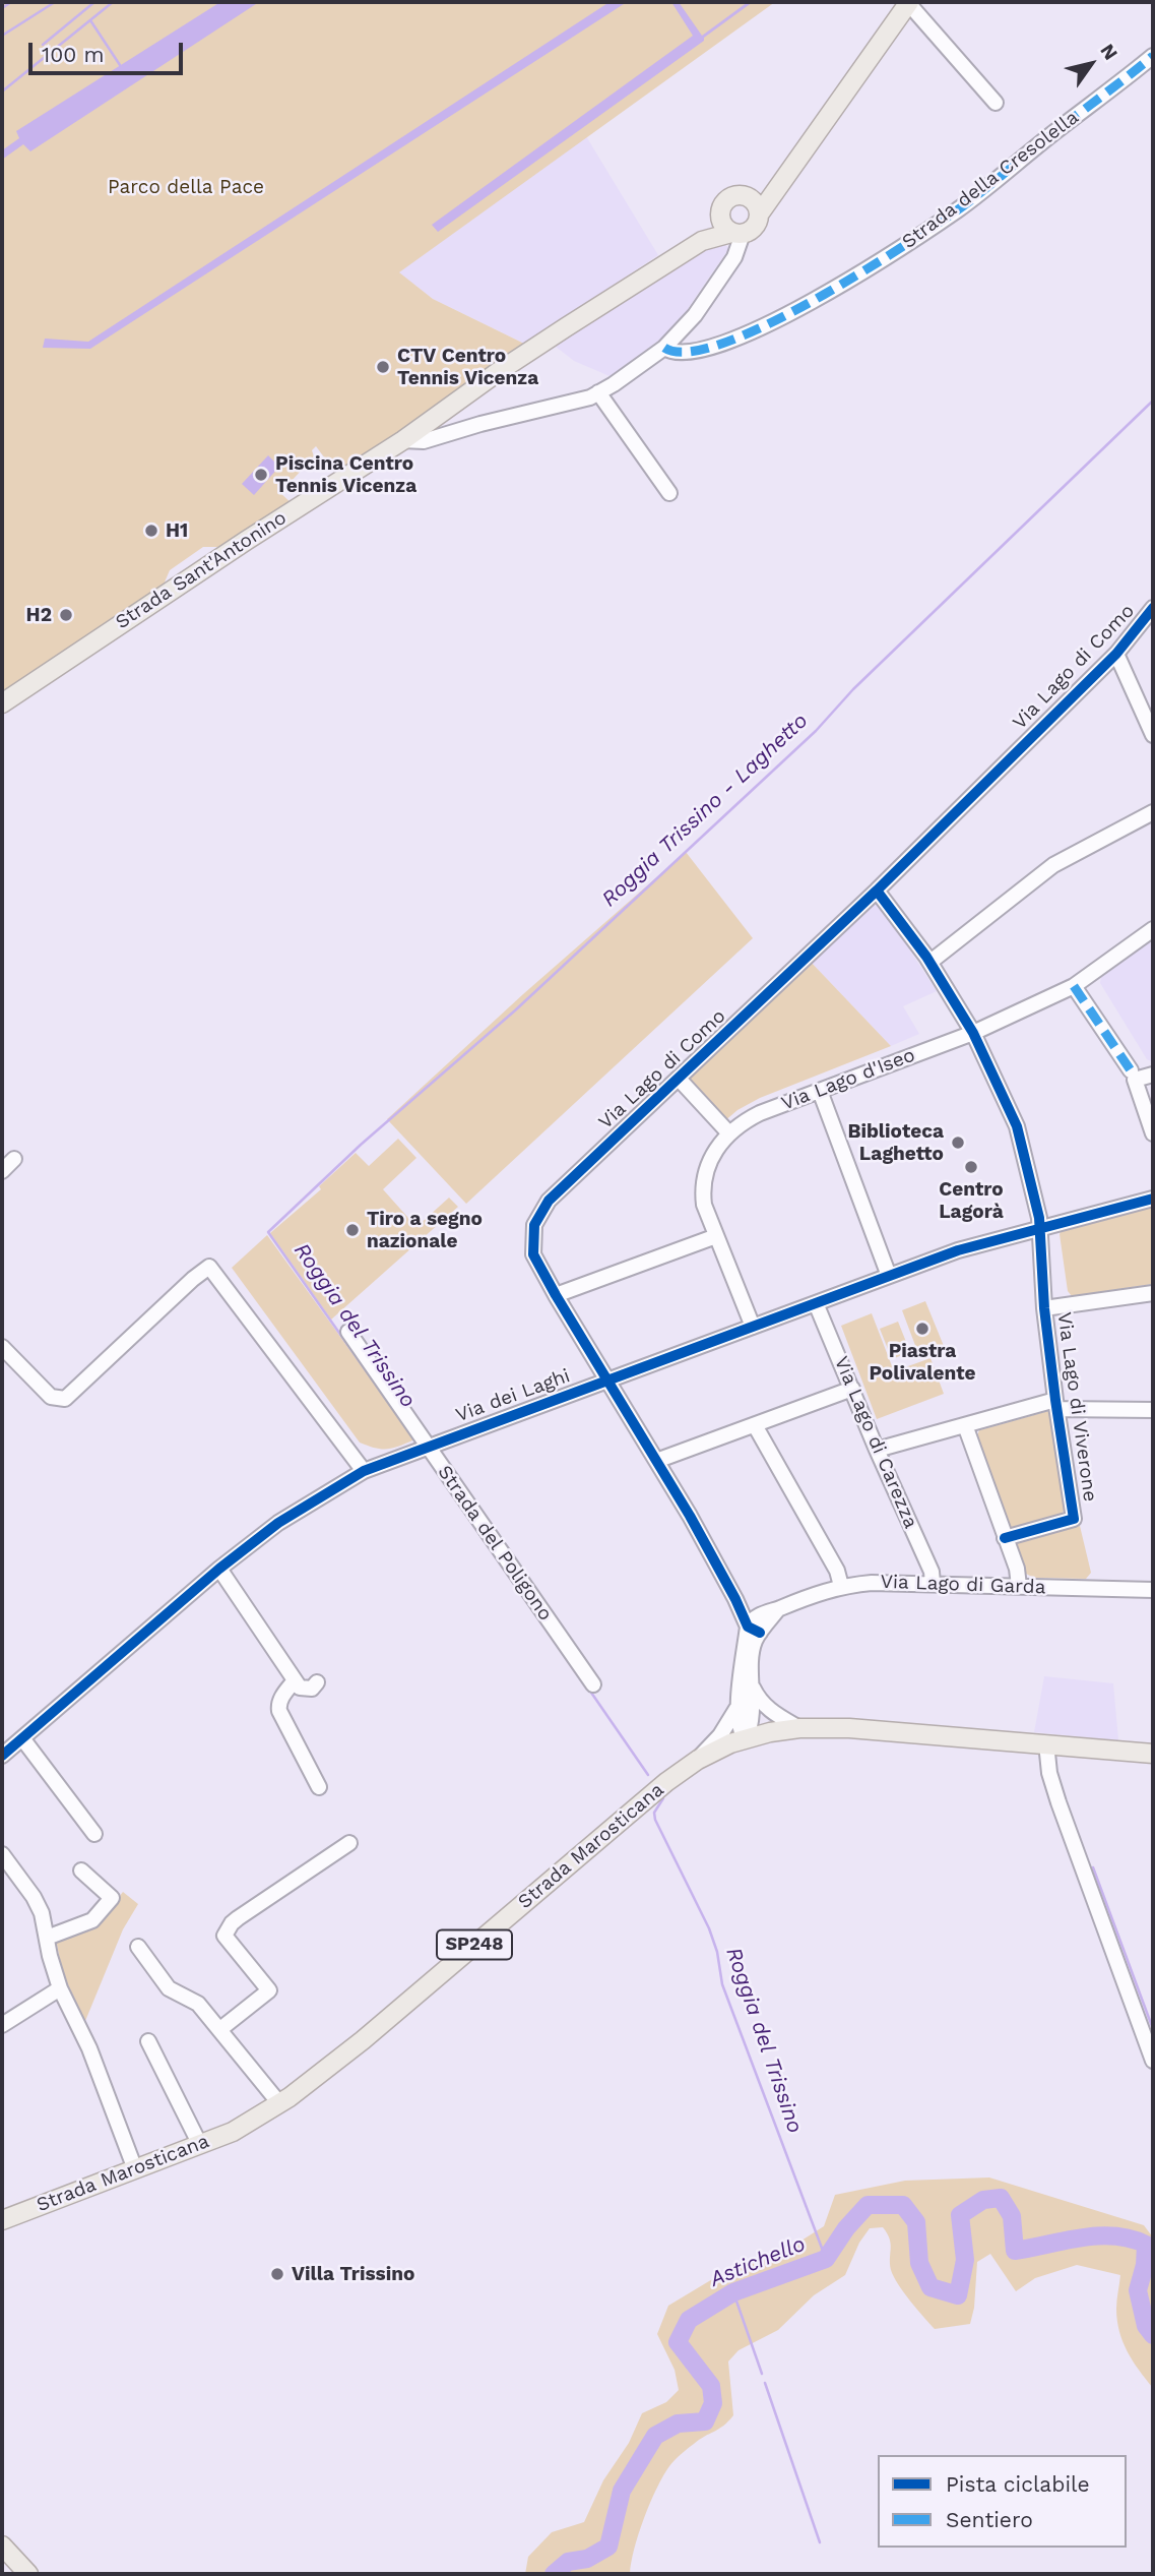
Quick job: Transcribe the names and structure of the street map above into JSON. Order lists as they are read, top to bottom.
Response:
{
  "streets": {
    "main road": ["Strada Sant'Antonino", "Strada Marosticana", "SP248"],
    "street": [
      "Strada della Cresolella",
      "Via Lago di Como",
      "Via Lago d'Iseo",
      "Via dei Laghi",
      "Via Lago di Viverone",
      "Via Lago di Carezza",
      "Strada del Poligono",
      "Via Lago di Garda"
    ]
  },
  "crossings": [
    ["Strada della Cresolella", "Strada Sant'Antonino"],
    ["Via Lago di Como", "Via Lago d'Iseo"],
    ["Via Lago di Como", "Via dei Laghi"],
    ["Via Lago di Como", "Via Lago di Viverone"],
    ["Via Lago di Como", "Via Lago di Garda"],
    ["Via Lago d'Iseo", "Via dei Laghi"],
    ["Via Lago d'Iseo", "Via Lago di Viverone"],
    ["Via dei Laghi", "Via Lago di Viverone"],
    ["Via dei Laghi", "Via Lago di Carezza"],
    ["Via dei Laghi", "Strada del Poligono"],
    ["Via Lago di Carezza", "Via Lago di Garda"]
  ],
  "water": ["Roggia Trissino - Laghetto", "Roggia del Trissino", "Astichello"],
  "parks": ["Parco della Pace"],
  "places": [
    "CTV Centro Tennis Vicenza",
    "Piscina Centro Tennis Vicenza",
    "H1",
    "H2",
    "Biblioteca Laghetto",
    "Centro Lagorà",
    "Tiro a segno nazionale",
    "Piastra Polivalente",
    "Villa Trissino"
  ],
  "legend": ["Pista ciclabile", "Sentiero"],
  "scale_bar": "100 m",
  "north": "top right"
}
